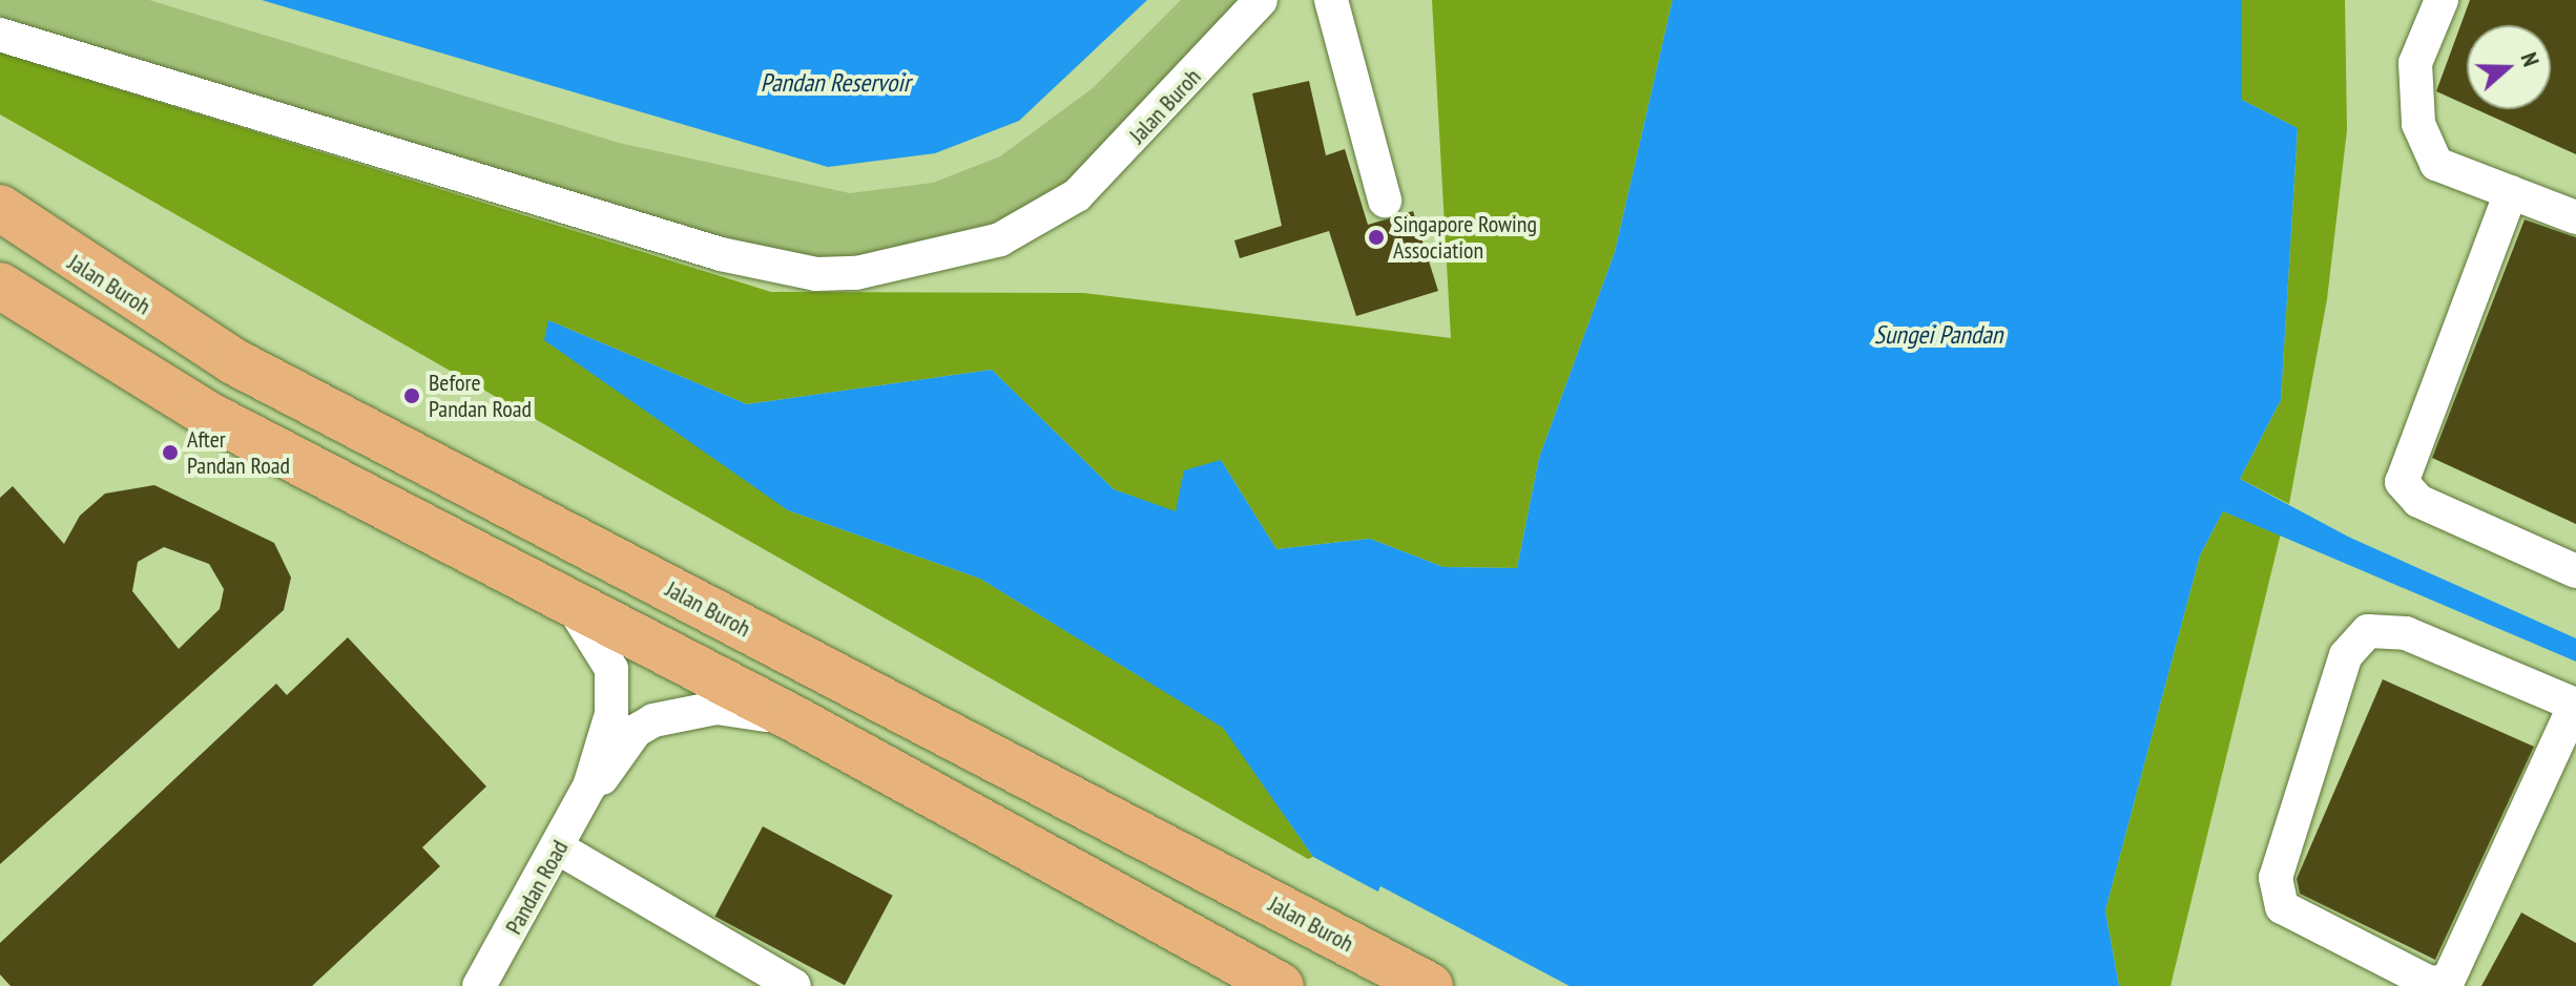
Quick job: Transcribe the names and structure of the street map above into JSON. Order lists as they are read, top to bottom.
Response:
{
  "streets": {
    "highway": ["Jalan Buroh"],
    "street": ["Pandan Road"]
  },
  "water": ["Pandan Reservoir", "Sungei Pandan"],
  "places": ["Singapore Rowing Association", "Before Pandan Road", "After Pandan Road"],
  "north": "right"
}
